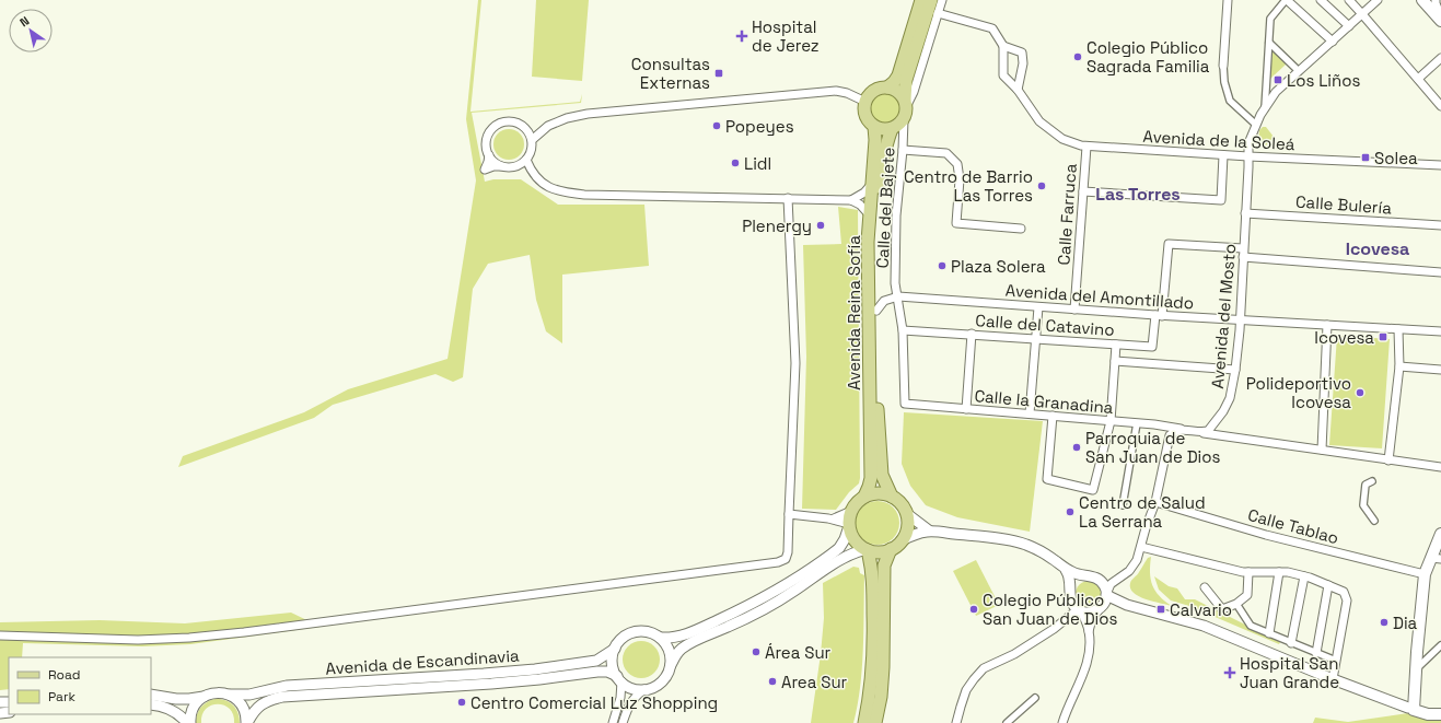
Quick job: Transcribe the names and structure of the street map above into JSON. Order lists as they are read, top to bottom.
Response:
{
  "streets": {
    "main road": ["Avenida Reina Sofía"],
    "street": [
      "Avenida de la Soleá",
      "Calle Bulería",
      "Calle del Bajete",
      "Calle Farruca",
      "Avenida del Amontillado",
      "Avenida del Mosto",
      "Calle del Catavino",
      "Calle la Granadina",
      "Calle Tablao",
      "Avenida de Escandinavia"
    ]
  },
  "crossings": [
    ["Avenida de la Soleá", "Calle Farruca"],
    ["Avenida de la Soleá", "Avenida del Mosto"],
    ["Calle Bulería", "Avenida del Mosto"],
    ["Calle del Bajete", "Avenida del Amontillado"],
    ["Calle del Bajete", "Avenida Reina Sofía"],
    ["Calle del Bajete", "Calle del Catavino"],
    ["Calle del Bajete", "Calle la Granadina"],
    ["Calle Farruca", "Avenida del Amontillado"],
    ["Avenida del Amontillado", "Avenida del Mosto"],
    ["Avenida del Amontillado", "Calle del Catavino"]
  ],
  "districts": ["Las Torres", "Icovesa"],
  "places": {
    "health": ["Hospital de Jerez", "Hospital San Juan Grande"],
    "other": [
      "Colegio Público Sagrada Familia",
      "Popeyes",
      "Lidl",
      "Centro de Barrio Las Torres",
      "Plenergy",
      "Plaza Solera",
      "Polideportivo Icovesa",
      "Parroquia de San Juan de Dios",
      "Centro de Salud La Serrana",
      "Colegio Público San Juan de Dios",
      "Dia",
      "Área Sur",
      "Area Sur",
      "Centro Comercial Luz Shopping"
    ],
    "transit": [
      "Consultas Externas",
      "Los Liños",
      "Solea",
      "Icovesa",
      "Calvario"
    ]
  },
  "legend": ["Road", "Park"],
  "north": "top left"
}
